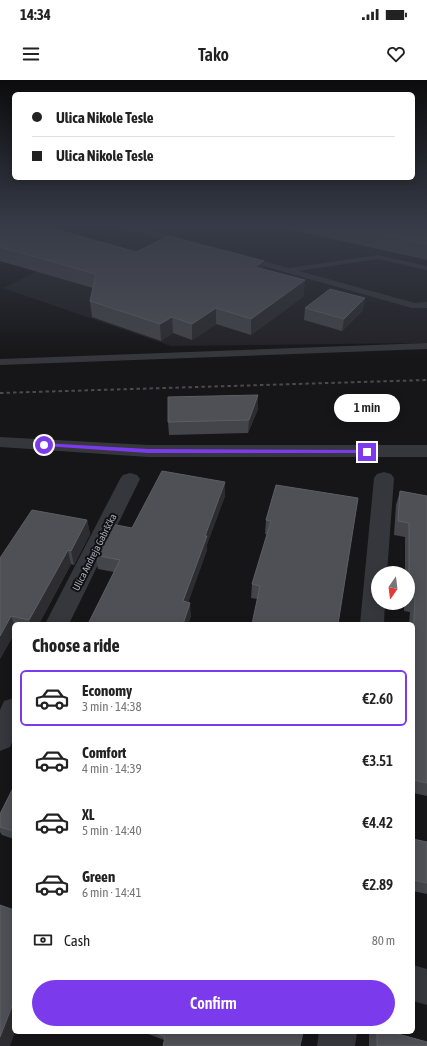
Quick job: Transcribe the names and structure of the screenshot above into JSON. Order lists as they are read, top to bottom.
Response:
{
  "streets": {
    "street": ["Ulica Andreja Gabrščka"]
  },
  "north": "bottom",
  "page": {
    "status": "14:34",
    "header": "Tako",
    "banner": ["Ulica Nikole Tesle", "Ulica Nikole Tesle"],
    "bubble": "1 min",
    "heading": "Choose a ride",
    "list": [
      {
        "name": "Economy",
        "note": "3 min · 14:38",
        "value": "€2.60"
      },
      {
        "name": "Comfort",
        "note": "4 min · 14:39",
        "value": "€3.51"
      },
      {
        "name": "XL",
        "note": "5 min · 14:40",
        "value": "€4.42"
      },
      {
        "name": "Green",
        "note": "6 min · 14:41",
        "value": "€2.89"
      }
    ],
    "pay": ["Cash", "80 m"],
    "buttons": "Confirm"
  }
}
